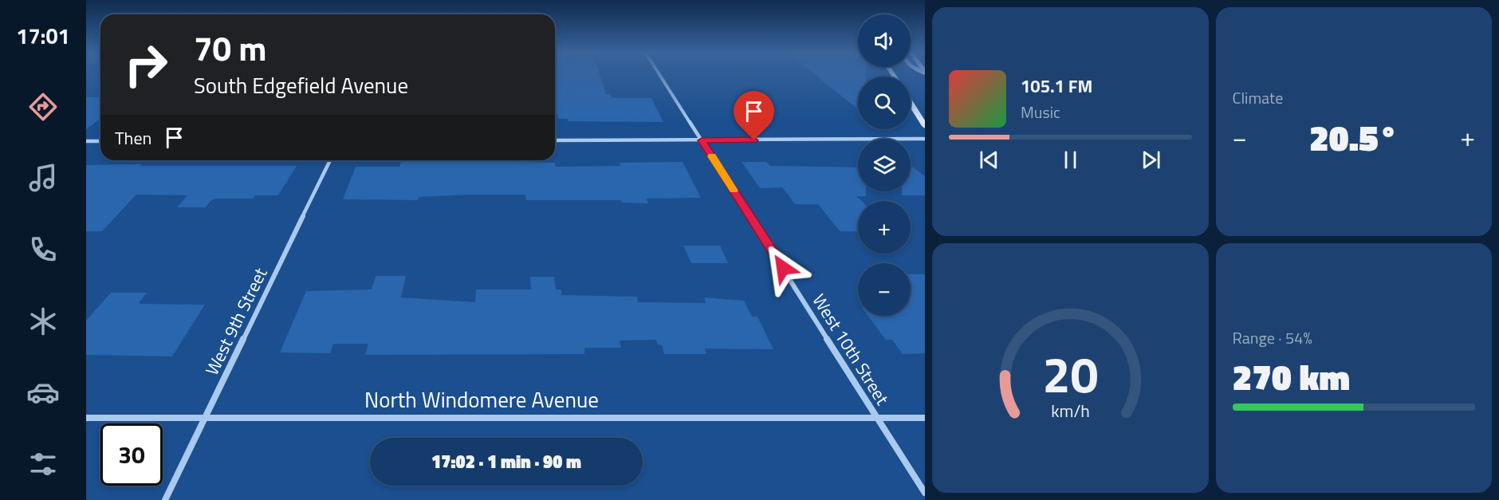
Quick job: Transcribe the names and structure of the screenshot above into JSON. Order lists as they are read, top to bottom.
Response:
{
  "streets": {
    "street": ["West 9th Street", "West 10th Street", "North Windomere Avenue"]
  },
  "crossings": [
    ["West 9th Street", "North Windomere Avenue"],
    ["West 10th Street", "North Windomere Avenue"]
  ],
  "page": {
    "tabs": "17:01",
    "tile": [
      "Climate",
      ["Range · 54%", "270 km"]
    ],
    "map_buttons": ["+", "−"],
    "turn": ["70 m", "South Edgefield Avenue"],
    "song": ["105.1 FM", "Music"],
    "then": "Then",
    "heat": ["−", "20.5°", "+"],
    "limit": "30",
    "trip": "17:02 · 1 min · 90 m",
    "gauge": ["20", "km/h"]
  }
}
